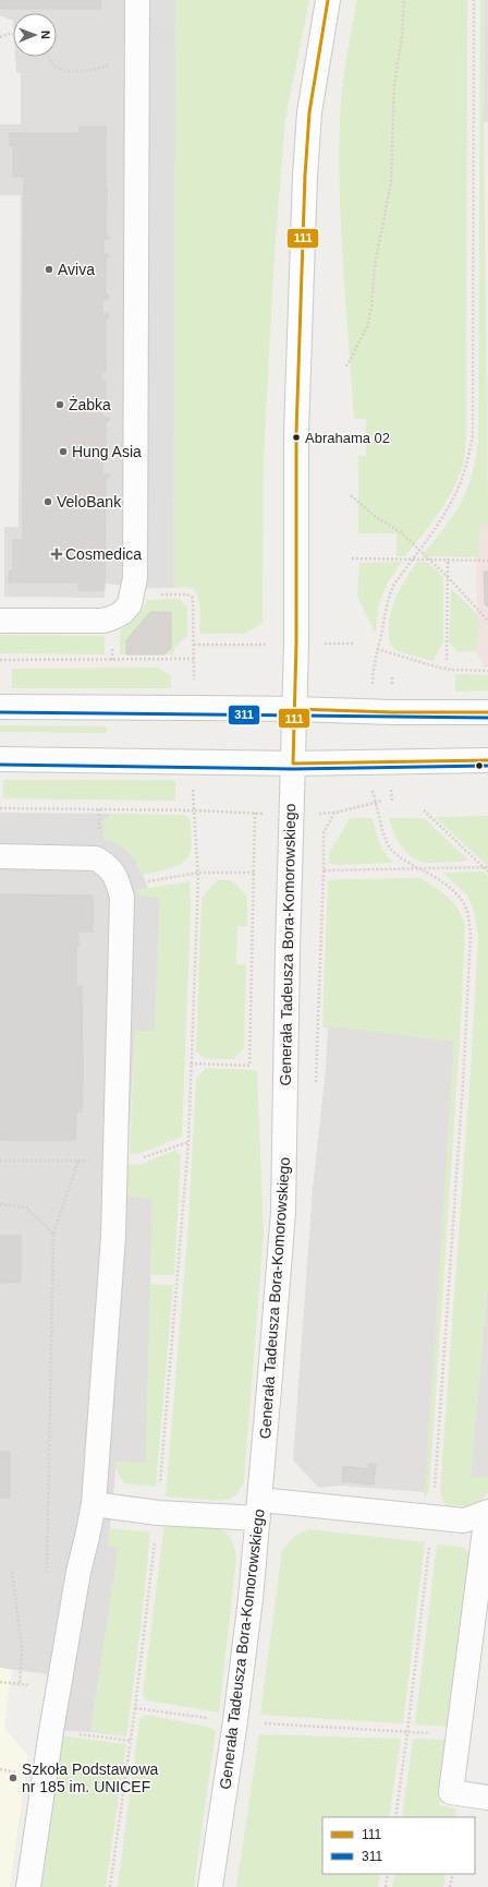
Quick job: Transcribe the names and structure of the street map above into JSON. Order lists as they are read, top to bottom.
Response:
{
  "streets": {
    "street": ["Generała Tadeusza Bora-Komorowskiego"]
  },
  "places": {
    "other": [
      "Aviva",
      "Żabka",
      "Abrahama 02",
      "Hung Asia",
      "VeloBank",
      "Szkoła Podstawowa nr 185 im. UNICEF"
    ],
    "health": ["Cosmedica"]
  },
  "lines": ["transit line 111", "transit line 311"],
  "legend": ["111", "311"],
  "north": "right"
}
